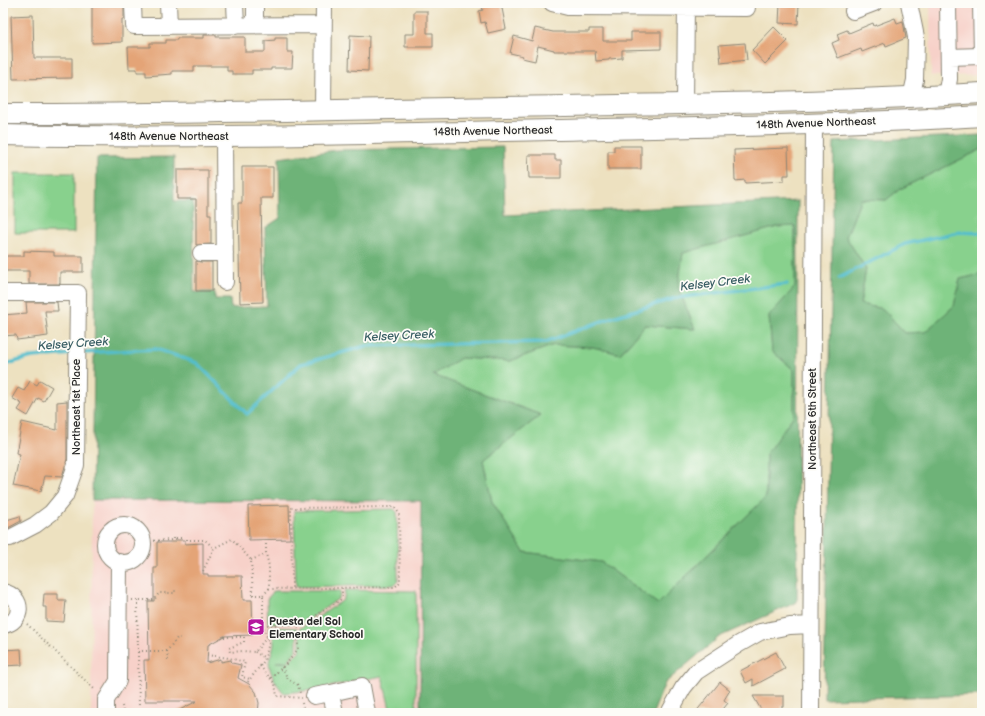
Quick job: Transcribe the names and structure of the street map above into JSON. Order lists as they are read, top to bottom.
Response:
{
  "streets": {
    "main road": ["148th Avenue Northeast"],
    "street": ["Northeast 1st Place", "Northeast 6th Street"]
  },
  "crossings": [
    ["148th Avenue Northeast", "Northeast 6th Street"]
  ],
  "water": ["Kelsey Creek"],
  "places": {
    "school or university": ["Puesta del Sol Elementary School"]
  }
}
